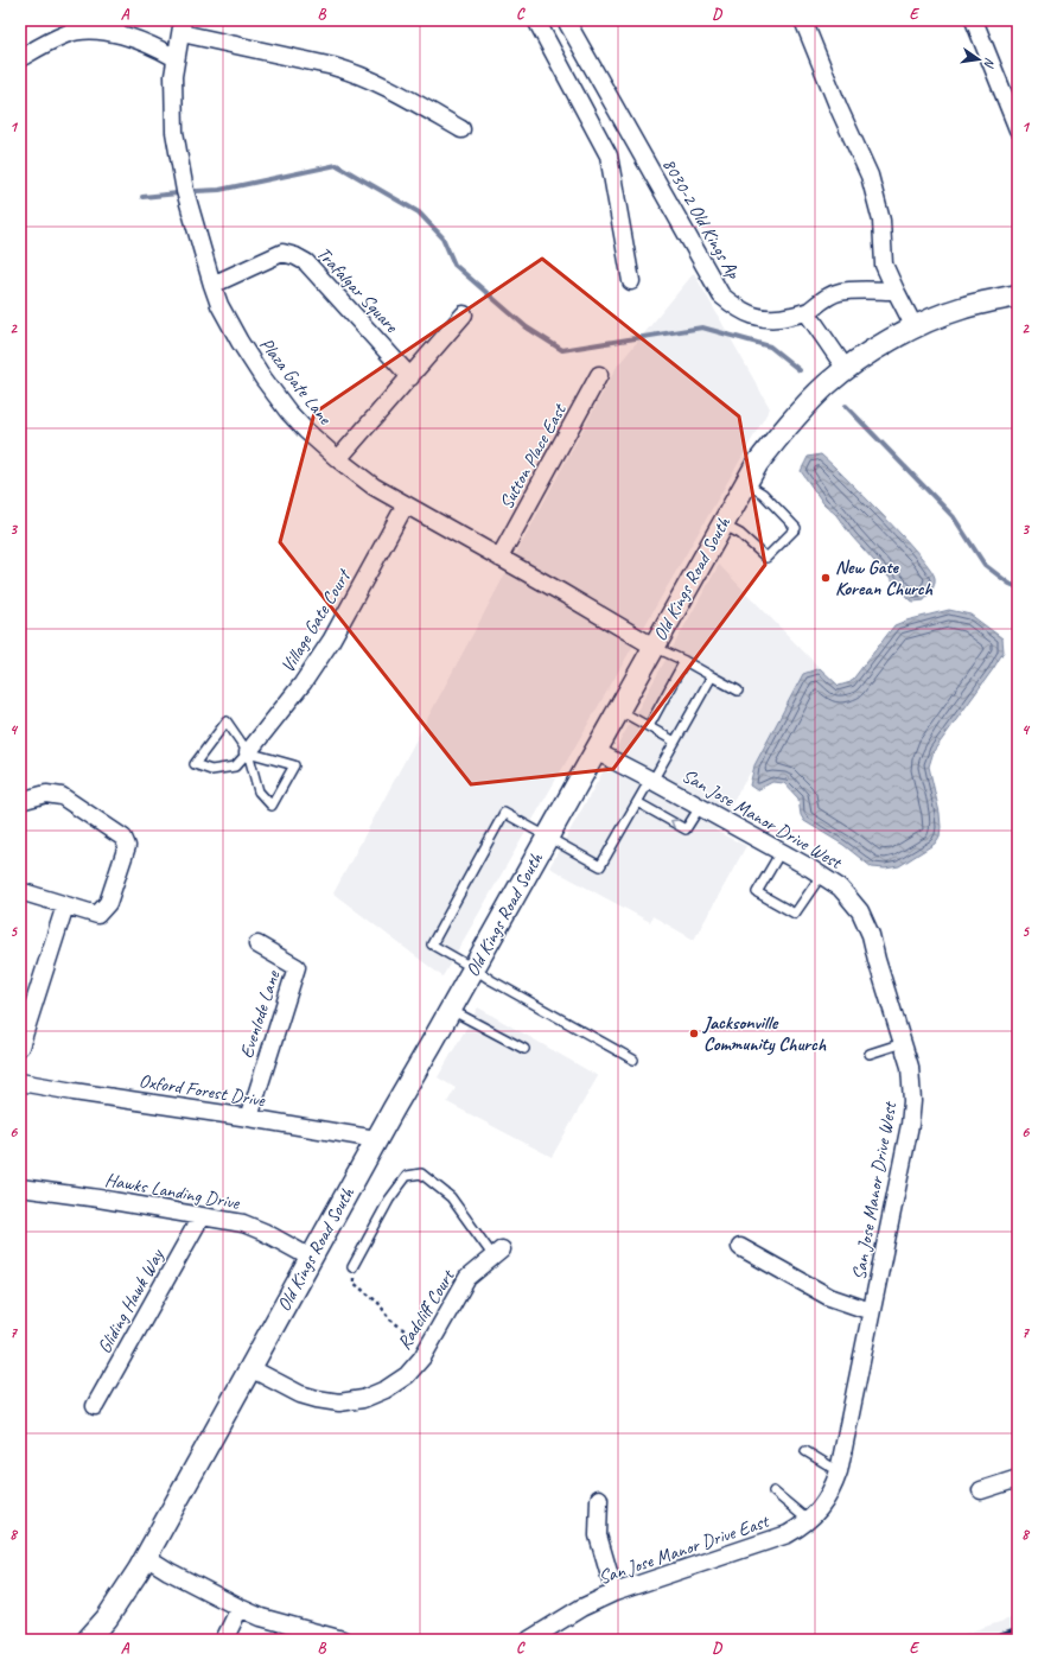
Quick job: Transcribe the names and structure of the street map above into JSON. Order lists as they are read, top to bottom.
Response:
{
  "streets": {
    "street": [
      "8030-2 Old Kings Ap",
      "Trafalgar Square",
      "Plaza Gate Lane",
      "Sutton Place East",
      "Old Kings Road South",
      "Village Gate Court",
      "San Jose Manor Drive West",
      "Evenlode Lane",
      "Oxford Forest Drive",
      "Hawks Landing Drive",
      "Gliding Hawk Way",
      "Radcliff Court",
      "San Jose Manor Drive East"
    ]
  },
  "crossings": [
    ["Trafalgar Square", "Plaza Gate Lane"],
    ["Plaza Gate Lane", "Sutton Place East"],
    ["Plaza Gate Lane", "Old Kings Road South"],
    ["Plaza Gate Lane", "Village Gate Court"],
    ["Old Kings Road South", "San Jose Manor Drive West"],
    ["Old Kings Road South", "Oxford Forest Drive"],
    ["Old Kings Road South", "Hawks Landing Drive"],
    ["Old Kings Road South", "Radcliff Court"],
    ["San Jose Manor Drive West", "San Jose Manor Drive East"],
    ["Evenlode Lane", "Oxford Forest Drive"],
    ["Hawks Landing Drive", "Gliding Hawk Way"]
  ],
  "places": ["New Gate Korean Church", "Jacksonville Community Church"],
  "north": "right",
  "grid": {
    "columns": [
      "A",
      "B",
      "C",
      "D",
      "E"
    ],
    "rows": [
      "1",
      "2",
      "3",
      "4",
      "5",
      "6",
      "7",
      "8"
    ]
  }
}
